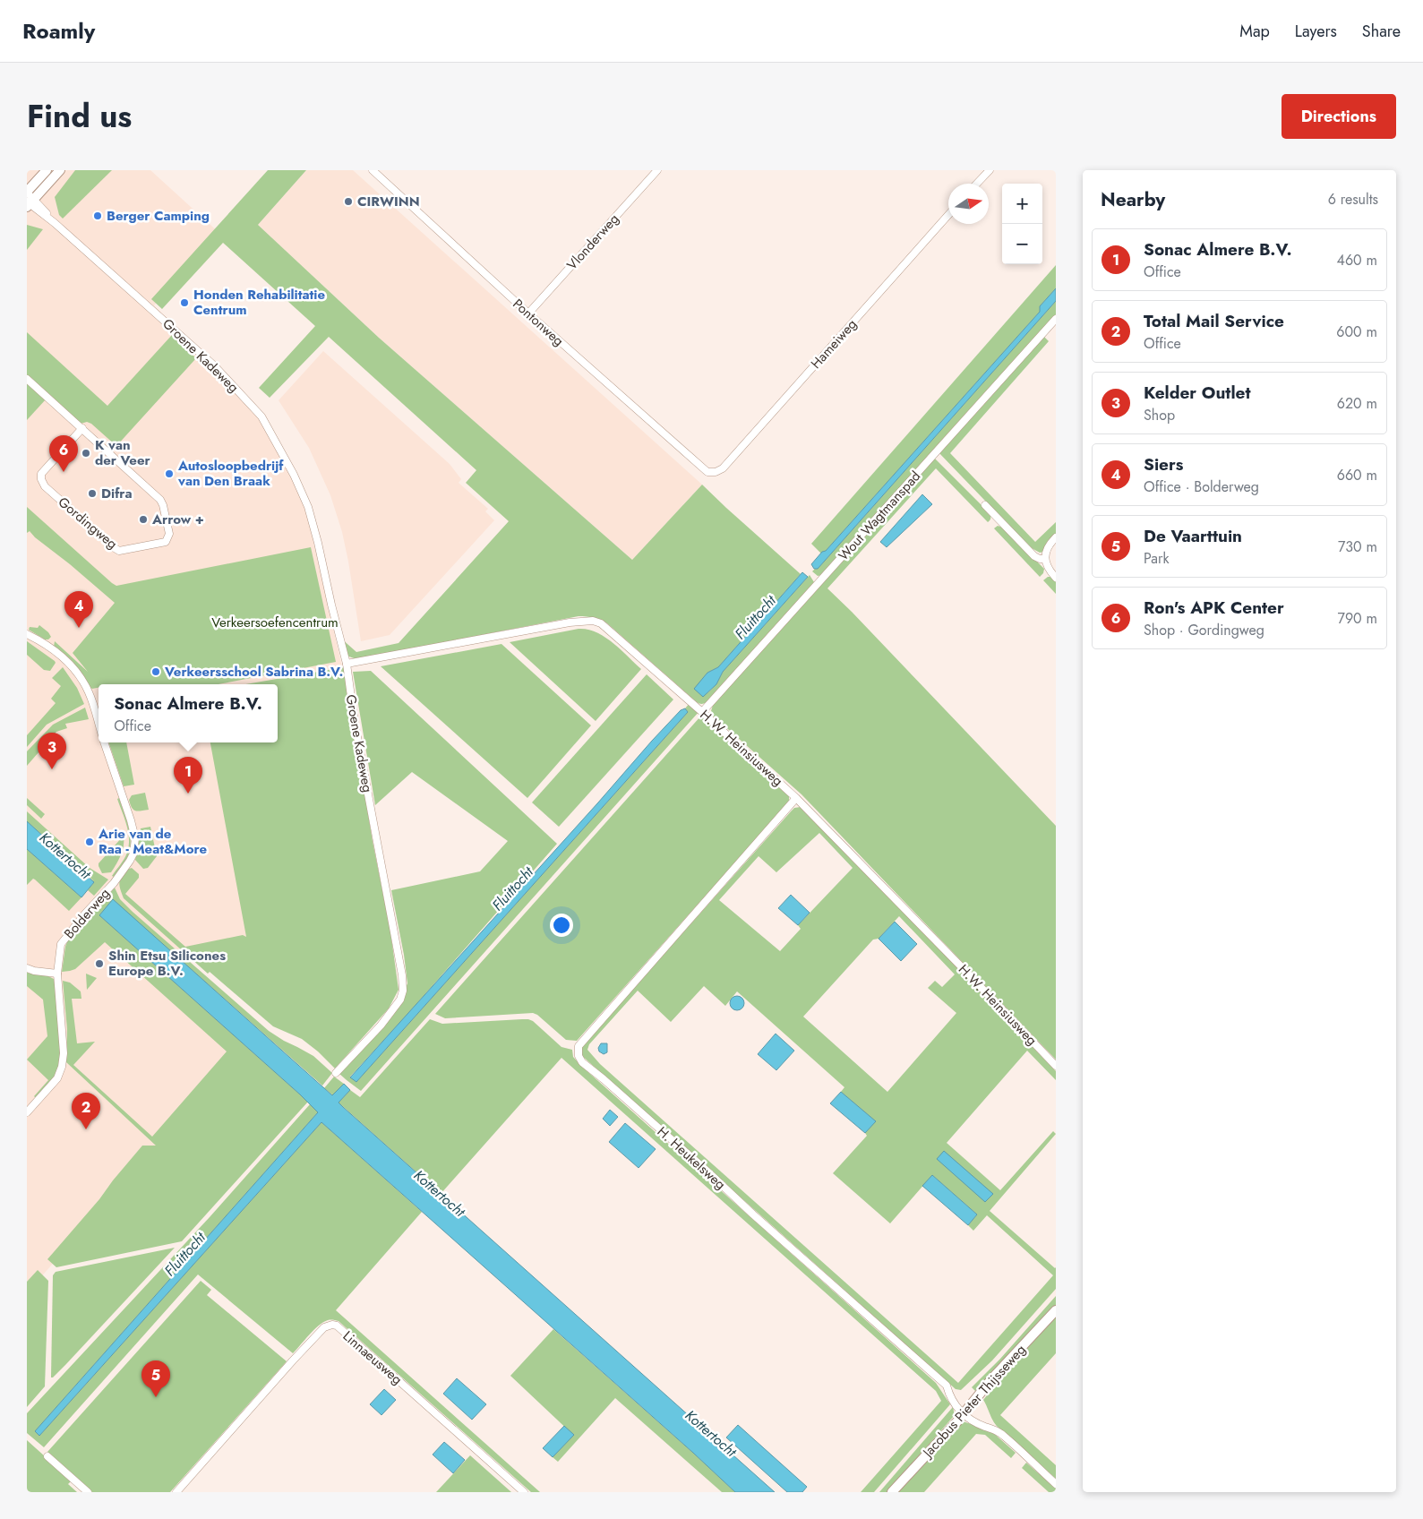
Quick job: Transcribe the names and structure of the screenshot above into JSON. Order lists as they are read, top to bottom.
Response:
{
  "streets": {
    "street": [
      "Vlonderweg",
      "Pontonweg",
      "Hameiweg",
      "Groene Kadeweg",
      "Wout Wagtmanspad",
      "Gordingweg",
      "H.W. Heinsiusweg",
      "Bolderweg",
      "H. Heukelsweg",
      "Linnaeusweg",
      "Jacobus Pieter Thijsseweg"
    ]
  },
  "crossings": [
    ["Vlonderweg", "Pontonweg"],
    ["Pontonweg", "Hameiweg"],
    ["Groene Kadeweg", "H.W. Heinsiusweg"],
    ["Wout Wagtmanspad", "H.W. Heinsiusweg"],
    ["H.W. Heinsiusweg", "H. Heukelsweg"],
    ["H. Heukelsweg", "Jacobus Pieter Thijsseweg"]
  ],
  "water": ["Fluittocht", "Kottertocht"],
  "parks": ["Verkeersoefencentrum"],
  "places": [
    "CIRWINN",
    "Berger Camping",
    "Honden Rehabilitatie Centrum",
    "K van der Veer",
    "Autosloopbedrijf van Den Braak",
    "Difra",
    "Arrow +",
    "Verkeersschool Sabrina B.V.",
    "Arie van de Raa - Meat&More",
    "Shin Etsu Silicones Europe B.V."
  ],
  "north": "right",
  "page": {
    "header": "Roamly",
    "nav": ["Map", "Layers", "Share"],
    "title": "Find us",
    "buttons": "Directions",
    "heading": ["Nearby", "6 results"],
    "map_buttons": ["+", "−"],
    "list": [
      {
        "mark": "1",
        "name": "Sonac Almere B.V.",
        "note": "Office",
        "value": "460 m"
      },
      {
        "mark": "2",
        "name": "Total Mail Service",
        "note": "Office",
        "value": "600 m"
      },
      {
        "mark": "3",
        "name": "Kelder Outlet",
        "note": "Shop",
        "value": "620 m"
      },
      {
        "mark": "4",
        "name": "Siers",
        "note": "Office · Bolderweg",
        "value": "660 m"
      },
      {
        "mark": "5",
        "name": "De Vaarttuin",
        "note": "Park",
        "value": "730 m"
      },
      {
        "mark": "6",
        "name": "Ron's APK Center",
        "note": "Shop · Gordingweg",
        "value": "790 m"
      }
    ],
    "pins": [
      "6",
      "4",
      "3",
      "1",
      "2",
      "5"
    ],
    "popup": ["Sonac Almere B.V.", "Office"]
  }
}
